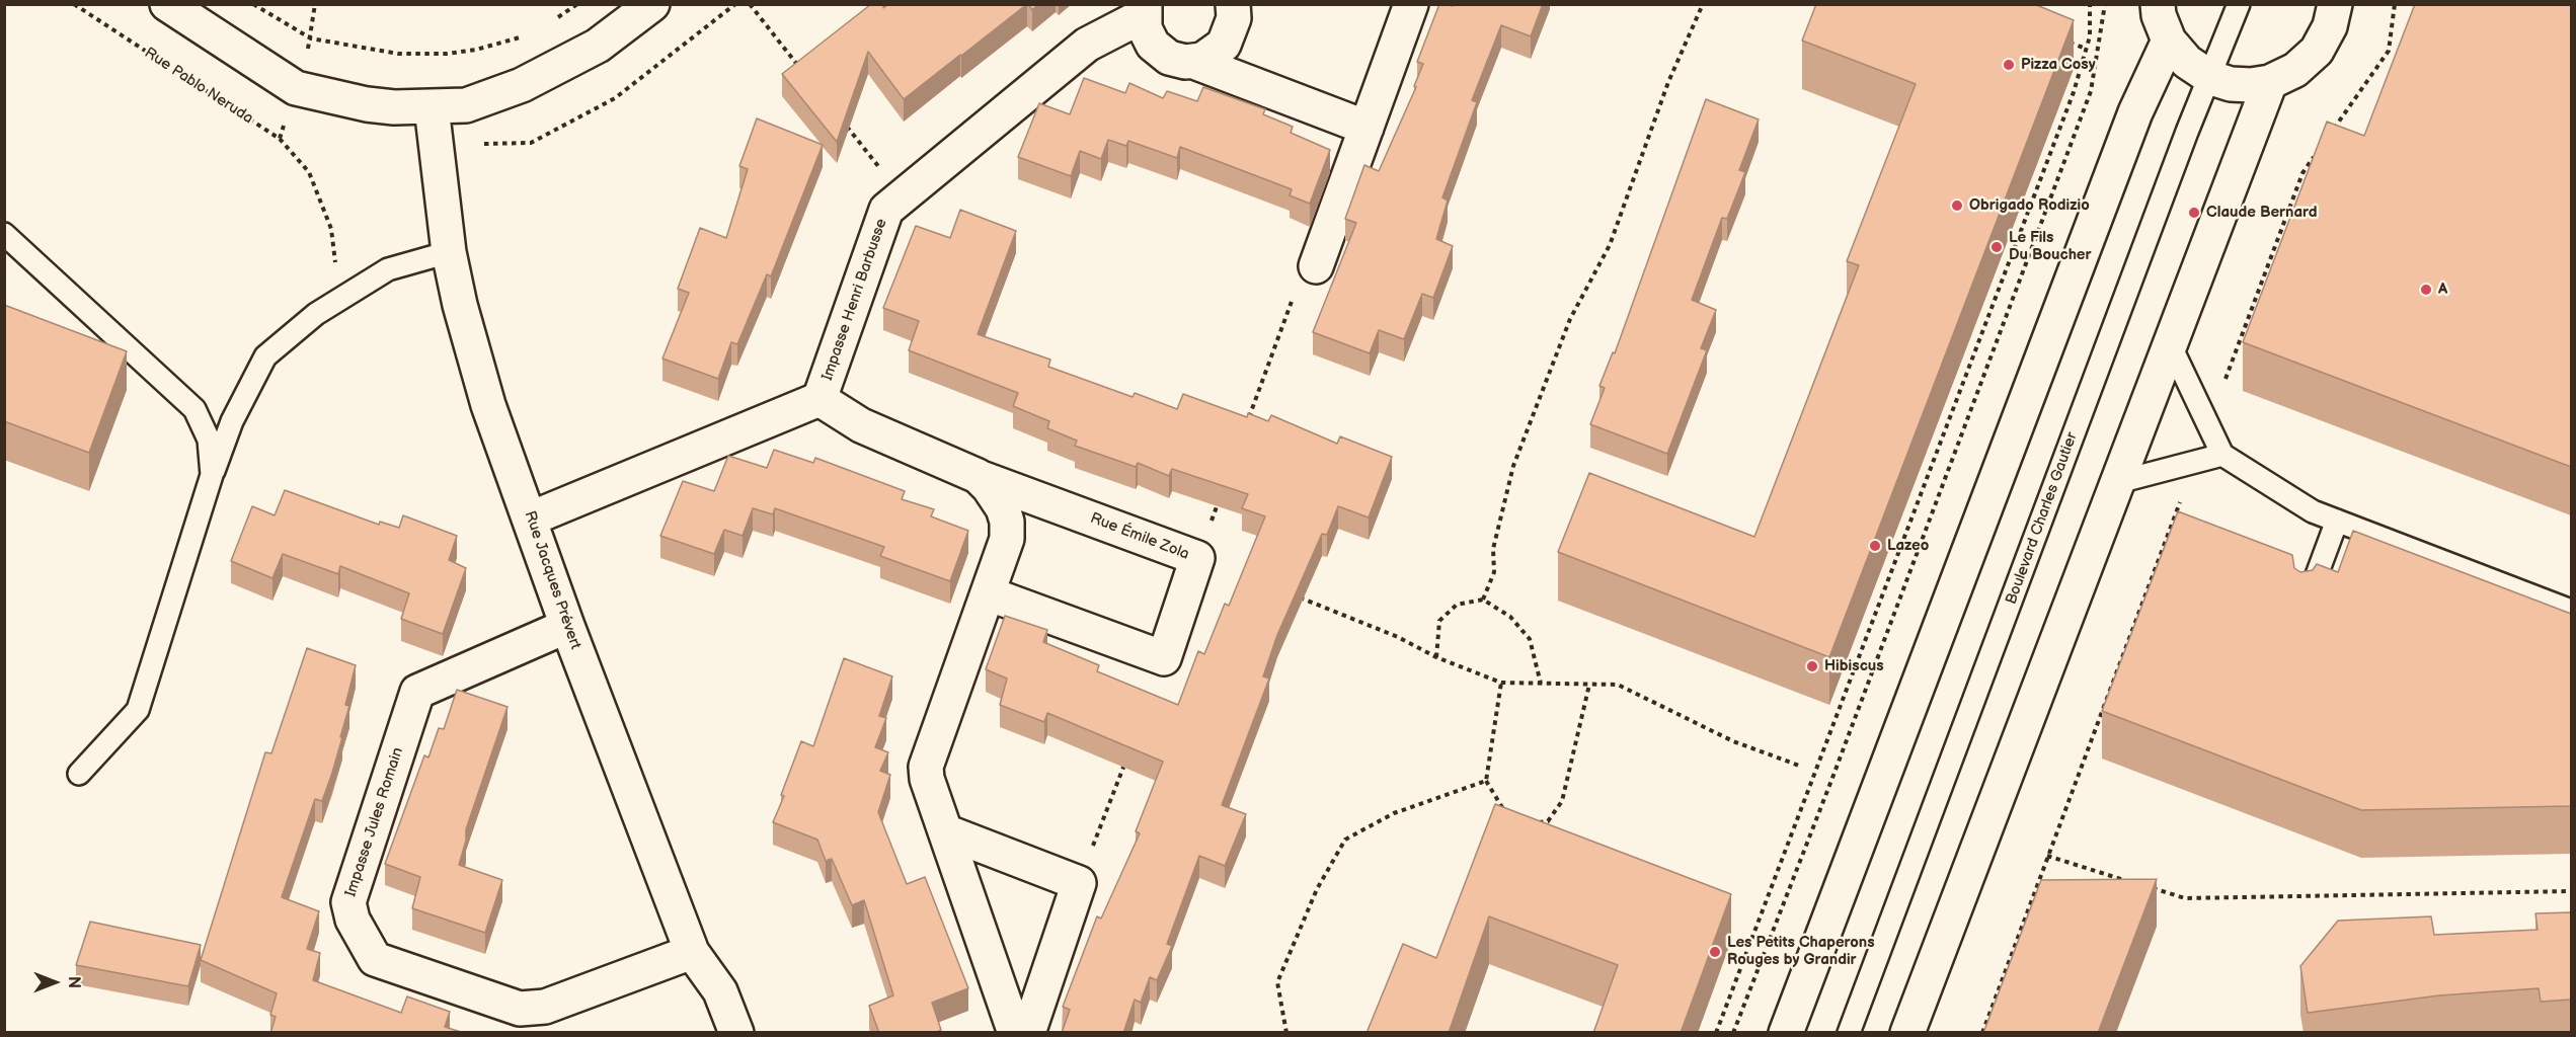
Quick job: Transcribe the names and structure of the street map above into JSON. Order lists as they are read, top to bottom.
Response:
{
  "streets": {
    "street": [
      "Impasse Henri Barbusse",
      "Rue Émile Zola",
      "Rue Jacques Prévert",
      "Impasse Jules Romain"
    ],
    "lane": ["Boulevard Charles Gautier"],
    "path": ["Rue Pablo Neruda"]
  },
  "crossings": [
    ["Impasse Henri Barbusse", "Rue Émile Zola"],
    ["Impasse Henri Barbusse", "Rue Jacques Prévert"],
    ["Rue Jacques Prévert", "Impasse Jules Romain"]
  ],
  "places": [
    "Pizza Cosy",
    "Obrigado Rodizio",
    "Claude Bernard",
    "Le Fils Du Boucher",
    "A",
    "Lazeo",
    "Hibiscus",
    "Les Petits Chaperons Rouges by Grandir"
  ],
  "north": "right"
}
